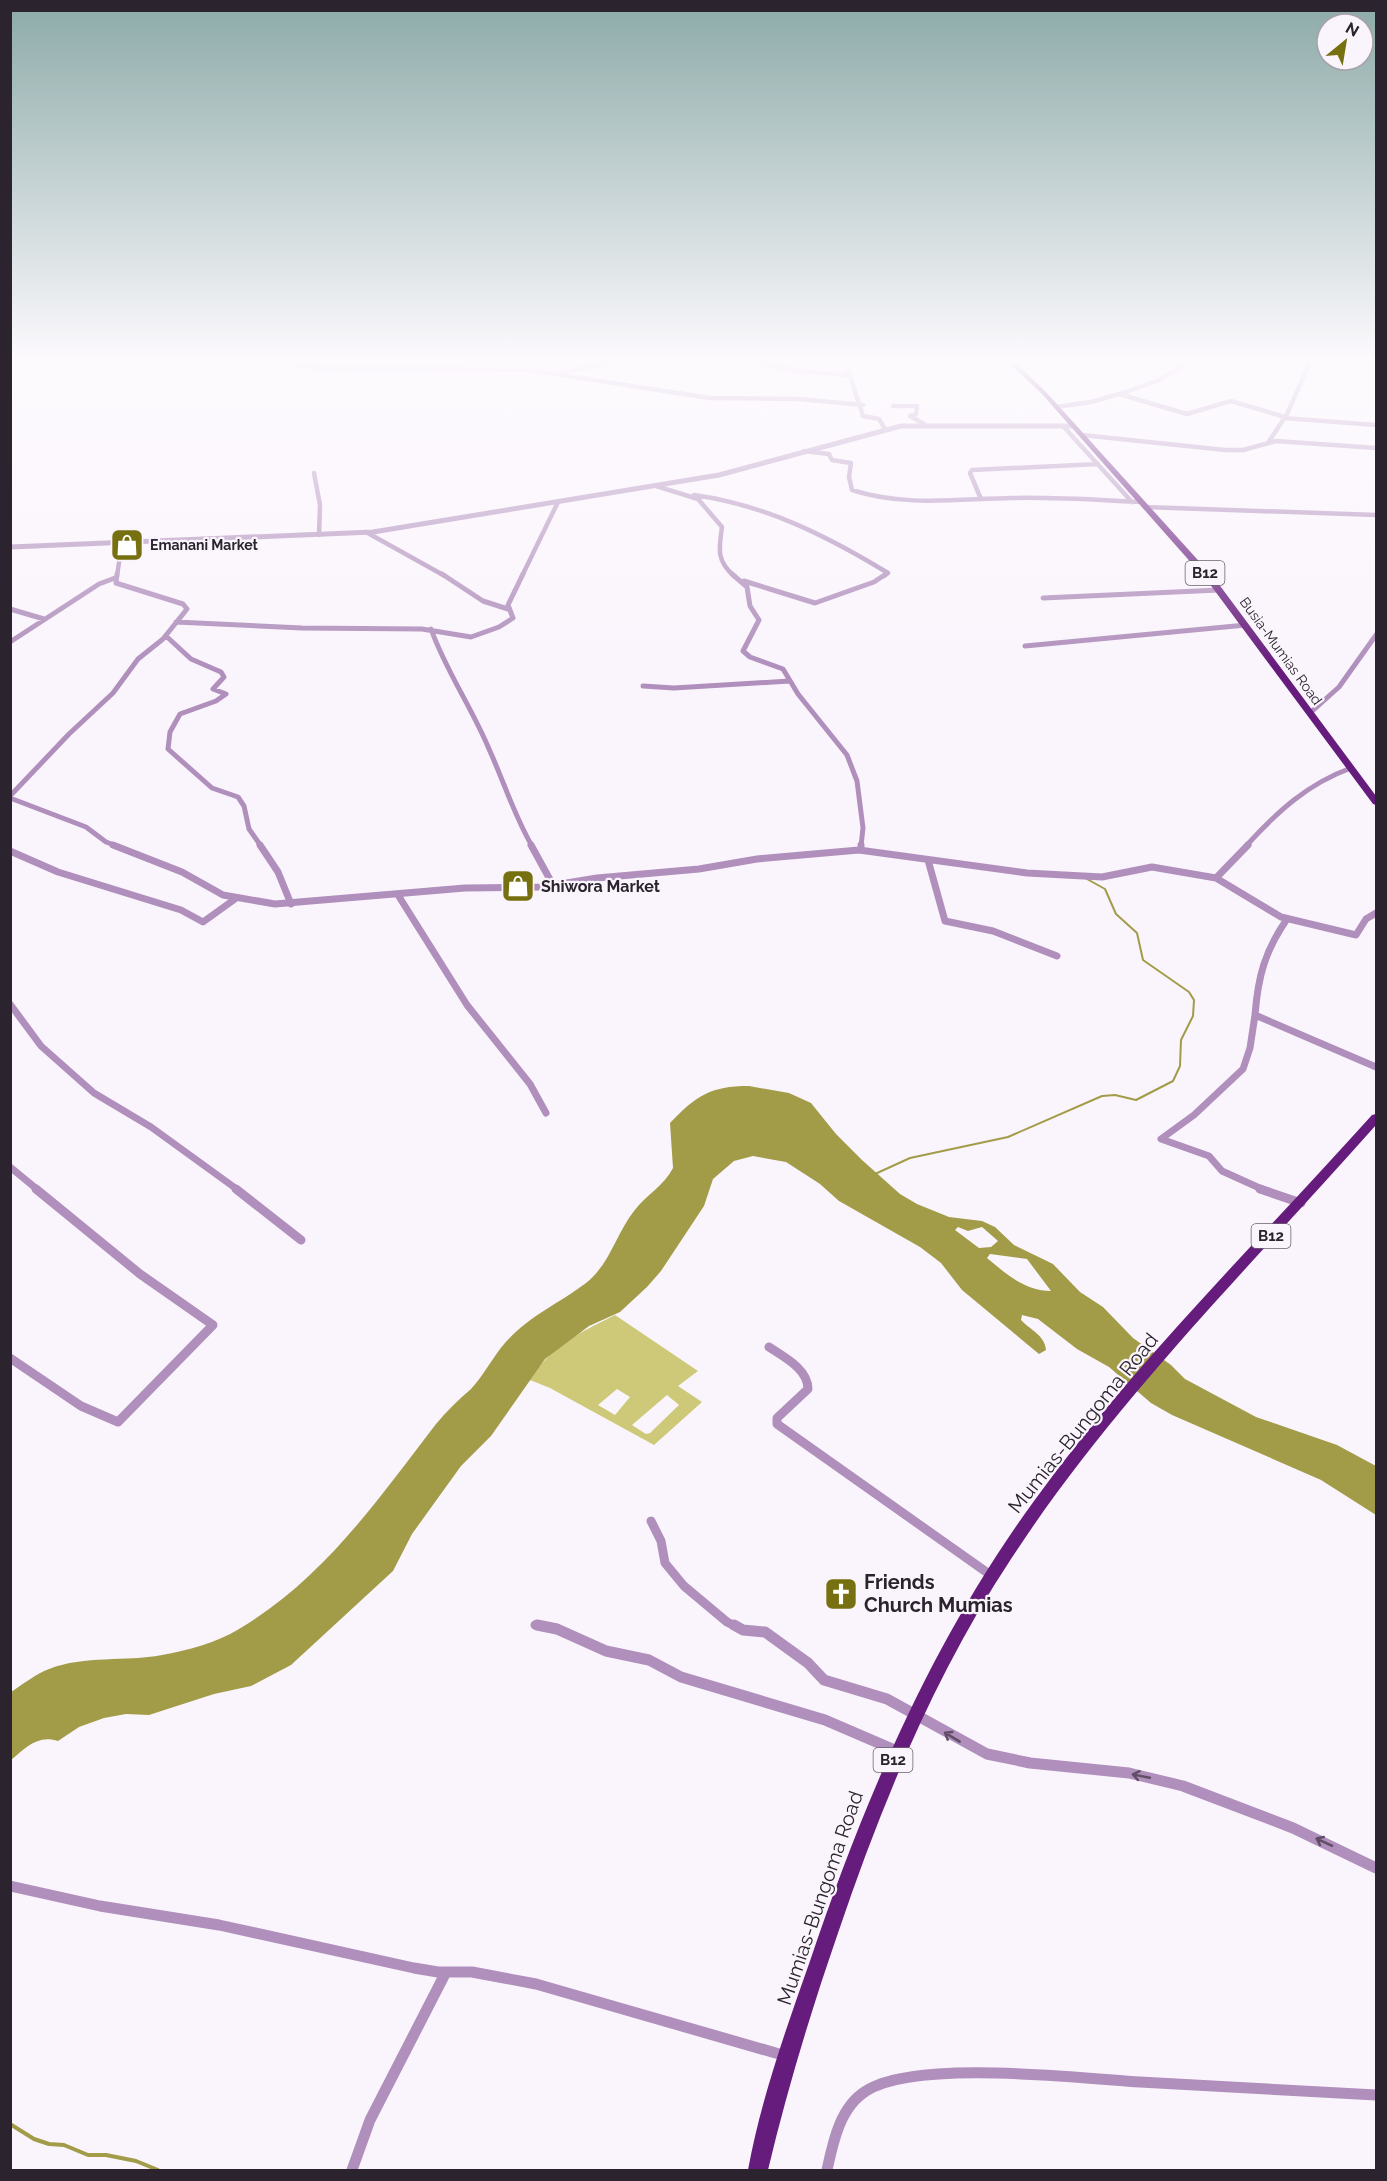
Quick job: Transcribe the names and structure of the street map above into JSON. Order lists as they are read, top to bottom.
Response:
{
  "streets": {
    "highway": ["B12", "Busia-Mumias Road", "Mumias-Bungoma Road"]
  },
  "places": {
    "shop": ["Emanani Market", "Shiwora Market"],
    "church": ["Friends Church Mumias"]
  },
  "north": "top right"
}
